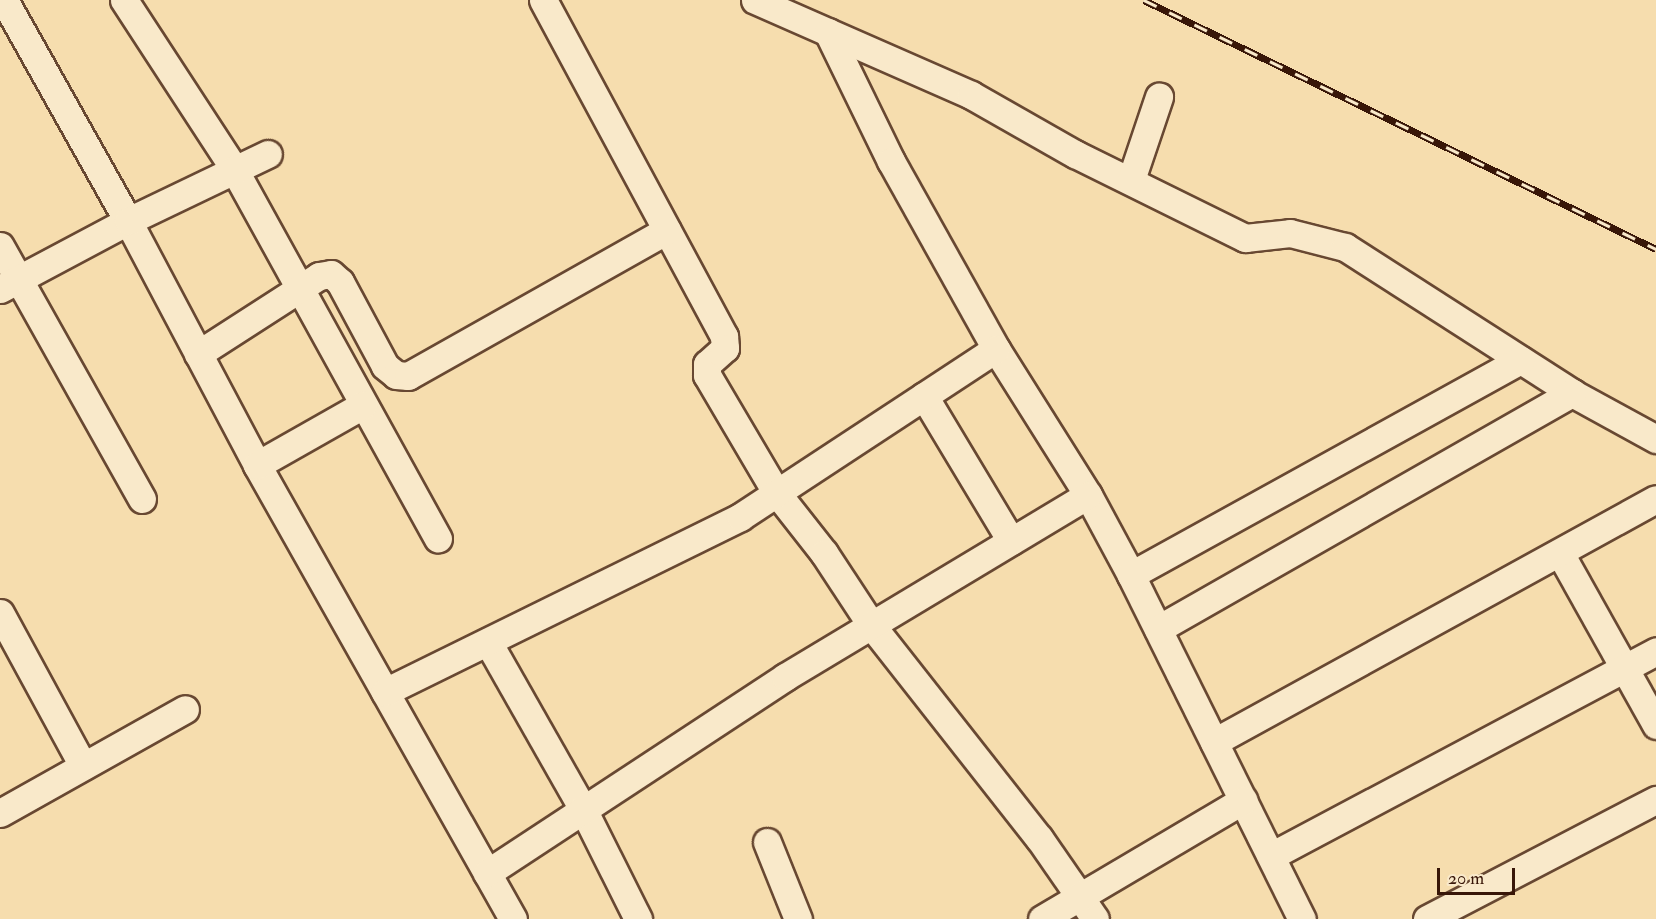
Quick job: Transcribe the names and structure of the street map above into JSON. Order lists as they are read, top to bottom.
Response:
{
  "scale_bar": "20 m"
}
